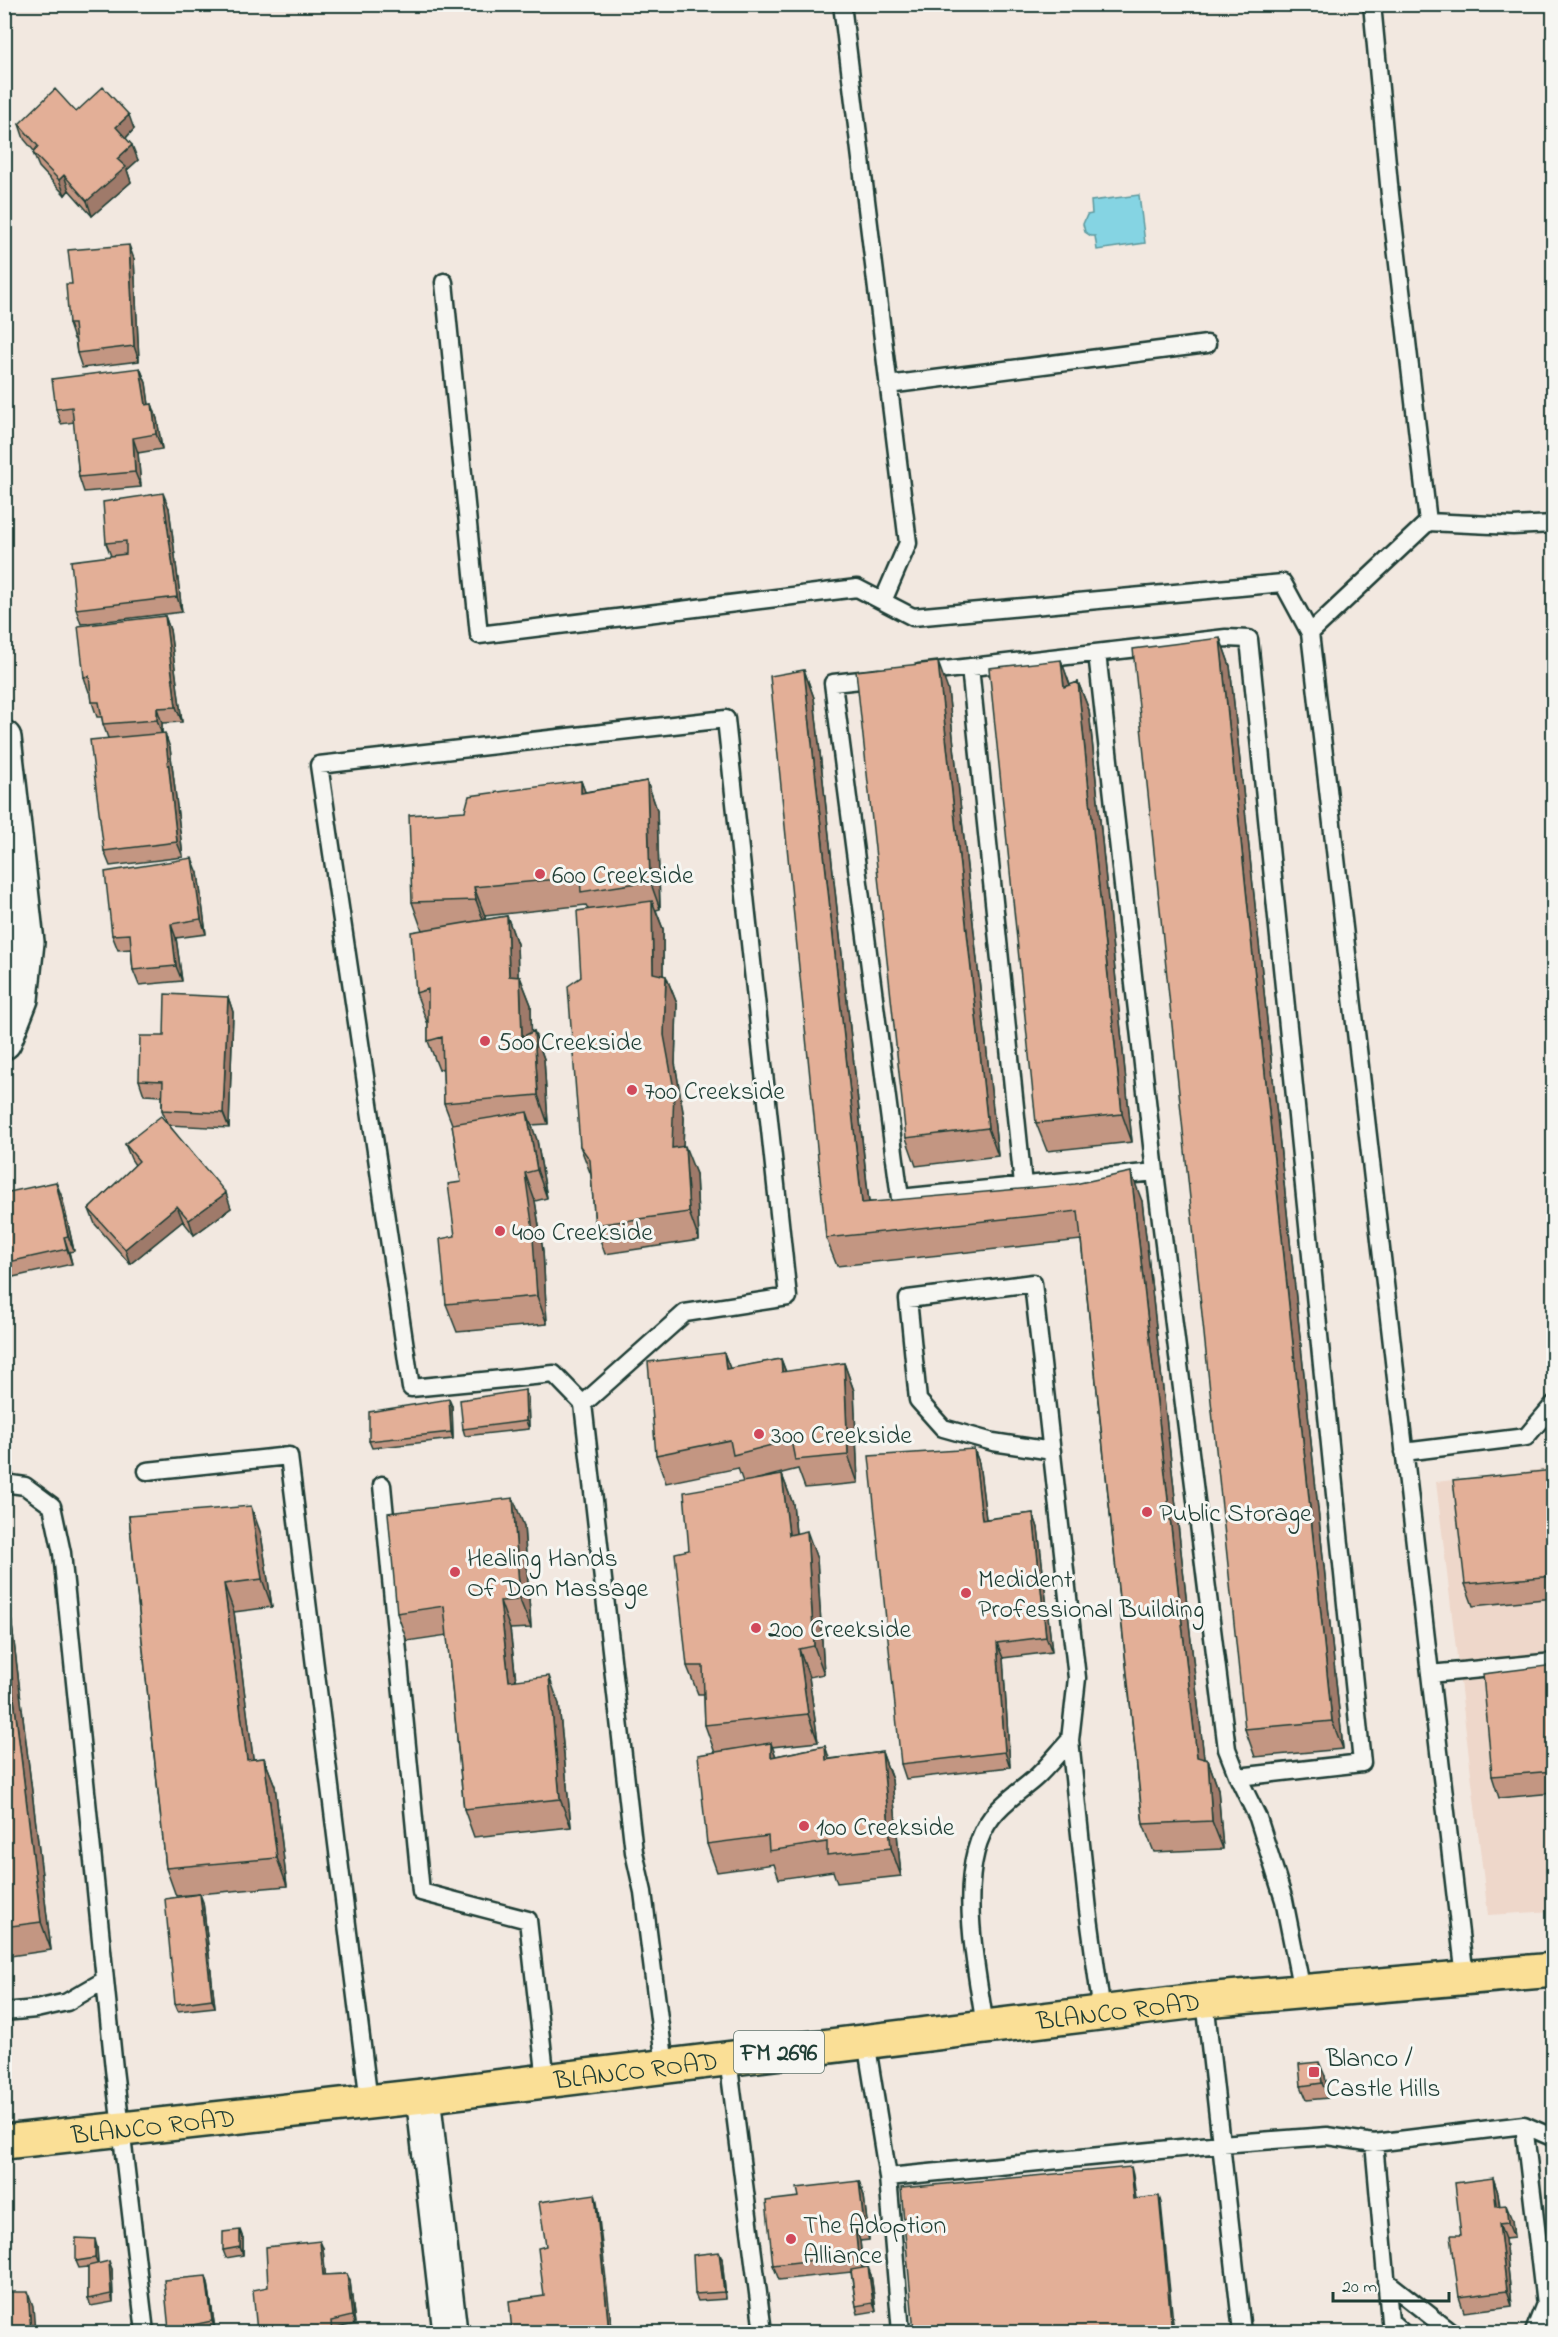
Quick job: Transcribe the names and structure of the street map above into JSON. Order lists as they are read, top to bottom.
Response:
{
  "streets": {
    "main road": ["BLANCO ROAD", "FM 2696"]
  },
  "places": {
    "other": [
      "600 Creekside",
      "500 Creekside",
      "700 Creekside",
      "400 Creekside",
      "300 Creekside",
      "Public Storage",
      "Healing Hands Of Don Massage",
      "Medident Professional Building",
      "200 Creekside",
      "100 Creekside",
      "The Adoption Alliance"
    ],
    "transit": ["Blanco / Castle Hills"]
  },
  "scale_bar": "20 m"
}
